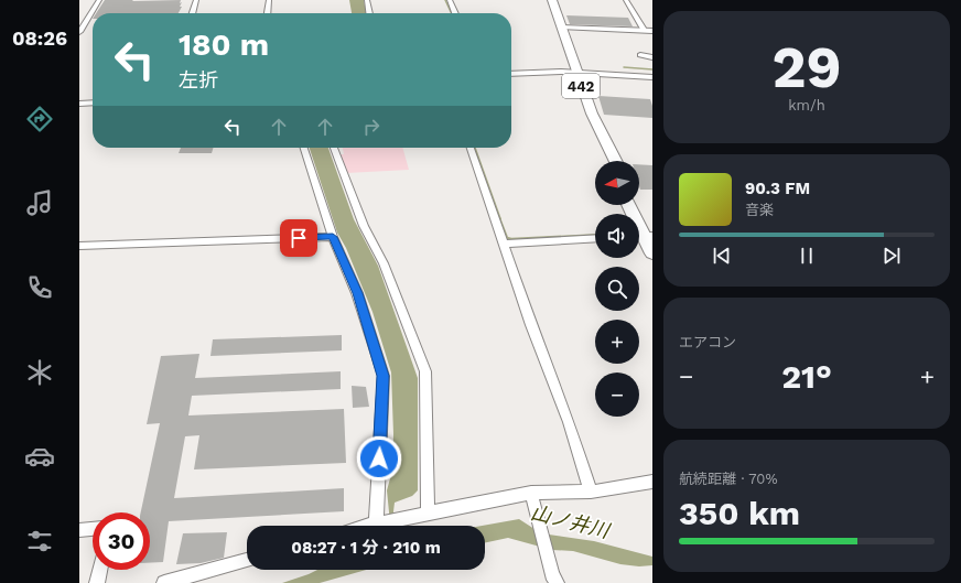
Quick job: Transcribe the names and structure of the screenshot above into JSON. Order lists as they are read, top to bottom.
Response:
{
  "streets": {
    "highway": ["442"]
  },
  "water": ["山ノ井川"],
  "north": "left",
  "page": {
    "tabs": "08:26",
    "tile": [
      ["29", "km/h"],
      "エアコン",
      ["航続距離 · 70%", "350 km"]
    ],
    "turn": ["180 m", "左折"],
    "map_buttons": ["+", "−"],
    "song": ["90.3 FM", "音楽"],
    "heat": ["−", "21°", "+"],
    "limit": "30",
    "trip": "08:27 · 1 分 · 210 m"
  }
}
